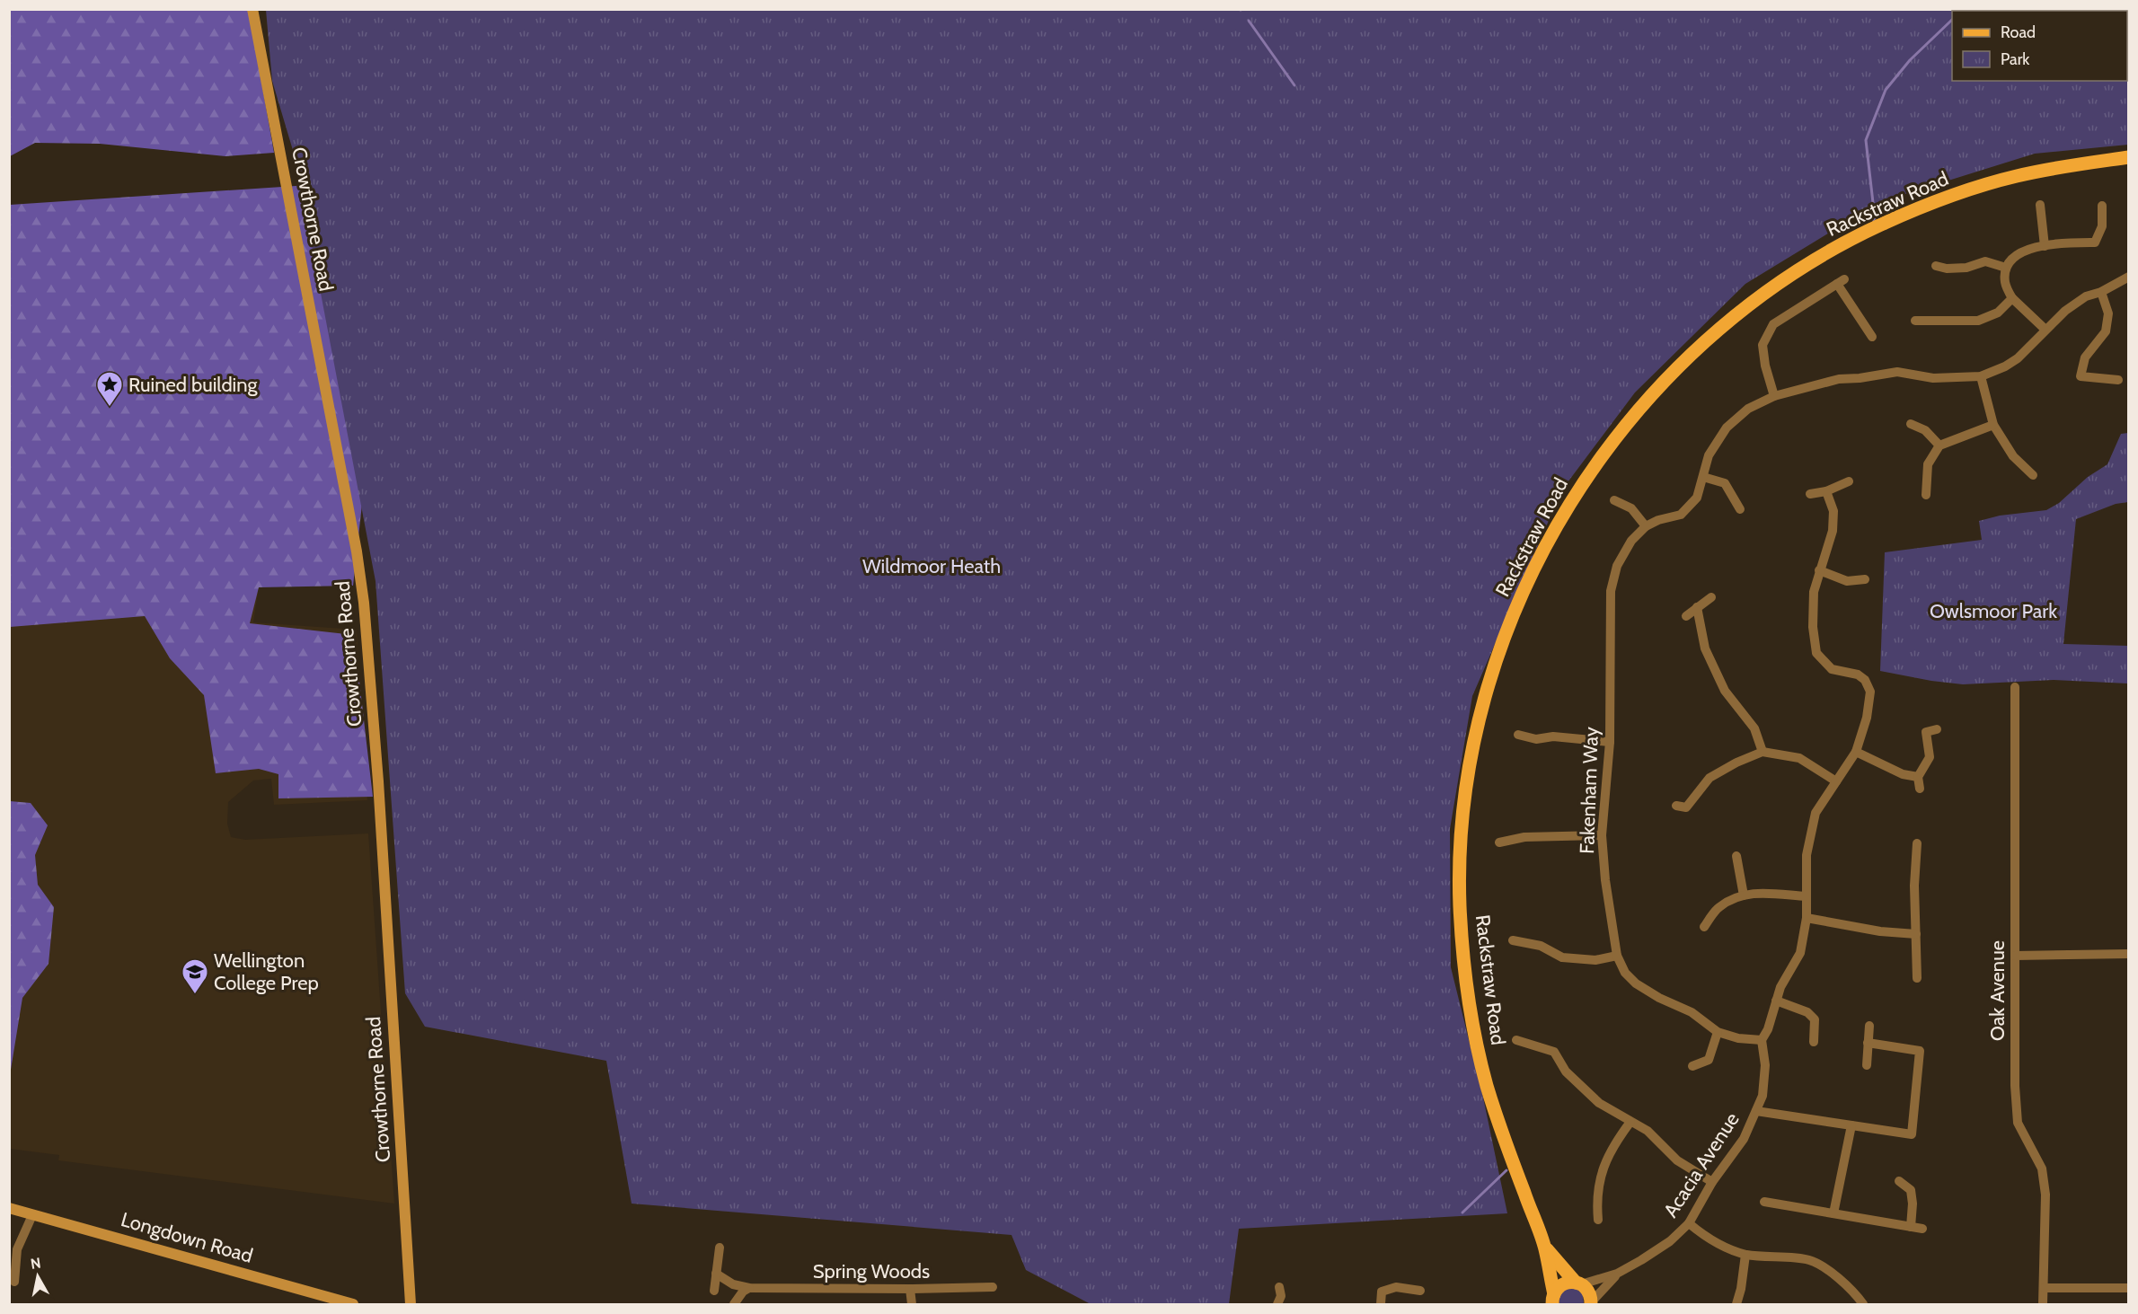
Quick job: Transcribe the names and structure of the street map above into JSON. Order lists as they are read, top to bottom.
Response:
{
  "streets": {
    "main road": ["Rackstraw Road"],
    "street": [
      "Crowthorne Road",
      "Fakenham Way",
      "Oak Avenue",
      "Acacia Avenue",
      "Longdown Road",
      "Spring Woods"
    ]
  },
  "crossings": [
    ["Rackstraw Road", "Acacia Avenue"],
    ["Fakenham Way", "Acacia Avenue"]
  ],
  "parks": ["Wildmoor Heath", "Owlsmoor Park"],
  "places": {
    "place": ["Ruined building"],
    "school or university": ["Wellington College Prep"]
  },
  "legend": ["Road", "Park"],
  "north": "top"
}
